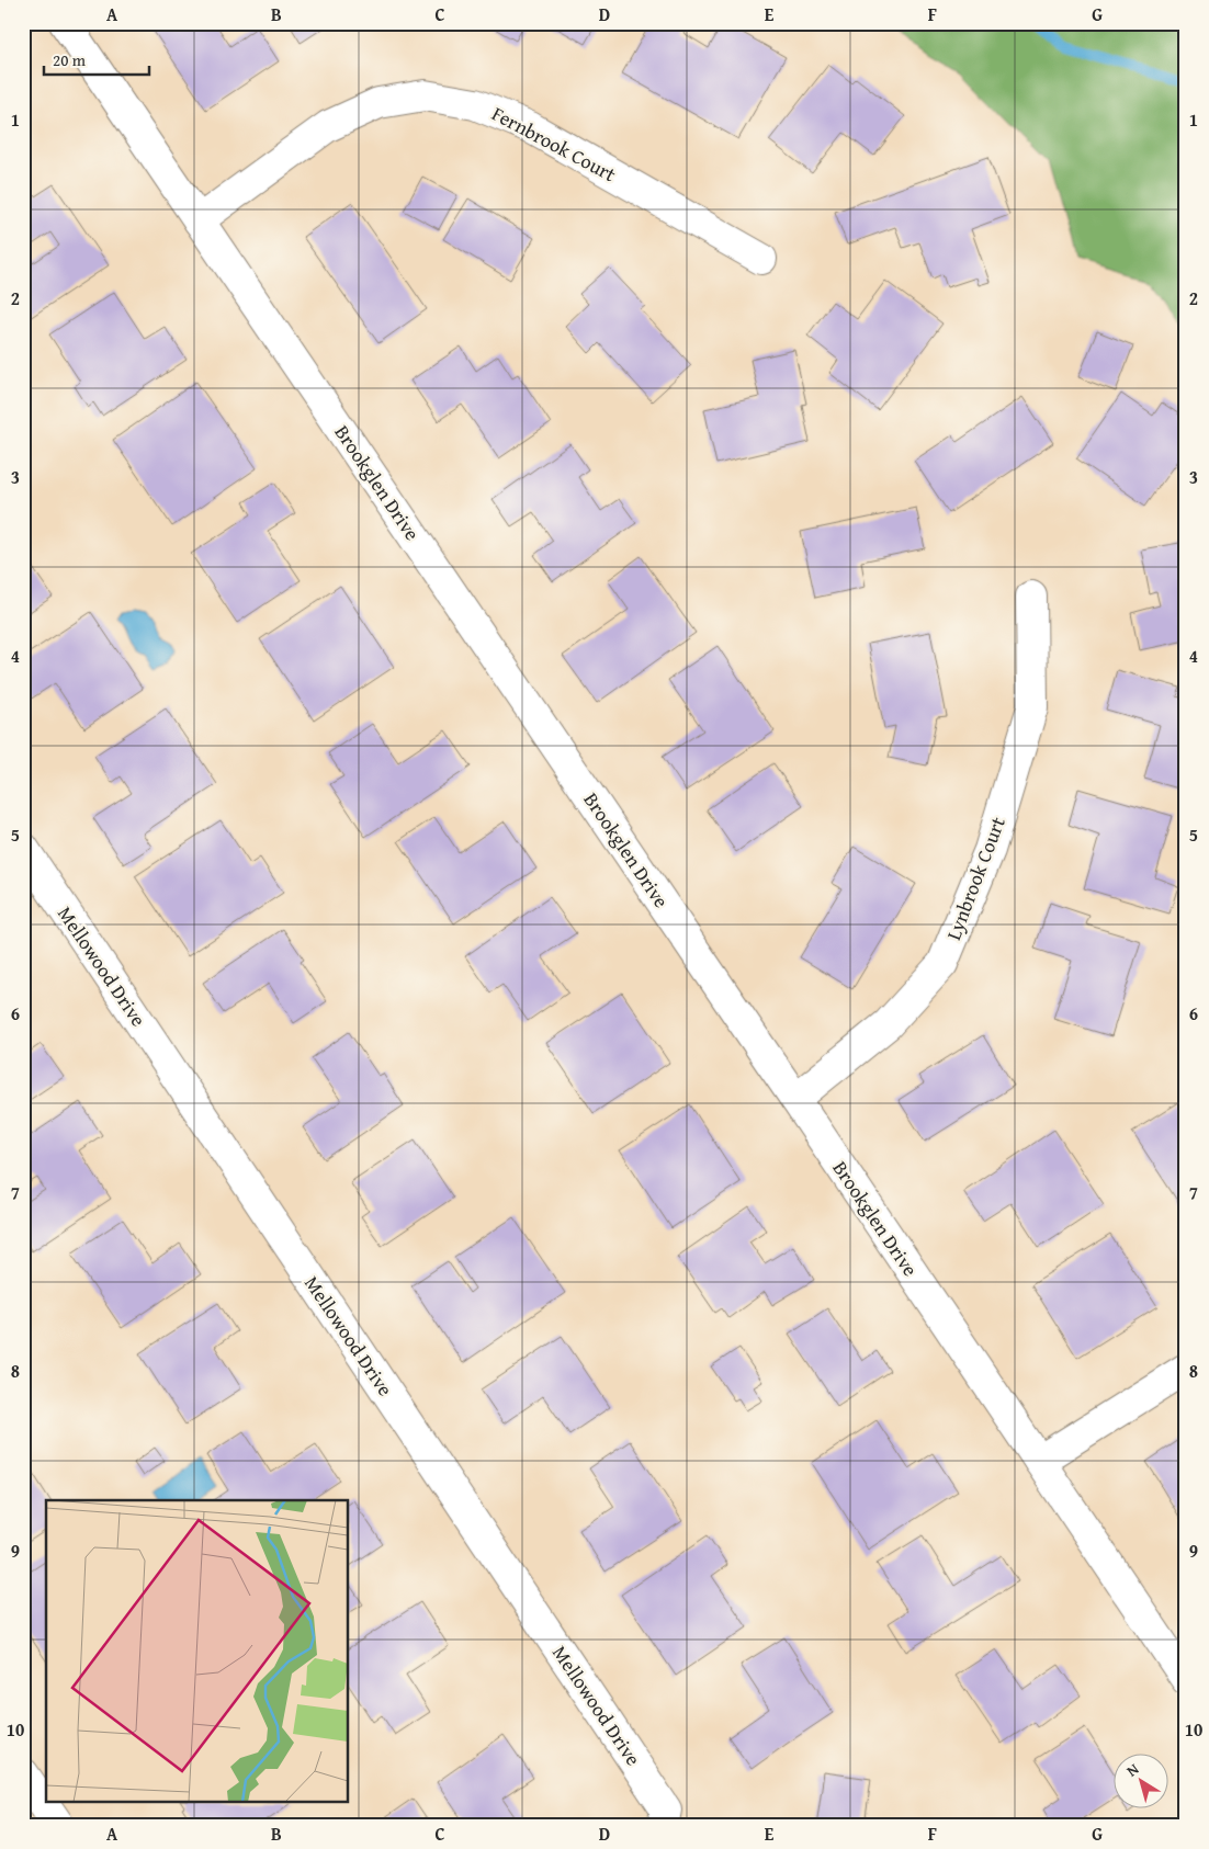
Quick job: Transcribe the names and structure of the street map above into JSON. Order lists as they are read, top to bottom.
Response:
{
  "streets": {
    "street": [
      "Fernbrook Court",
      "Brookglen Drive",
      "Lynbrook Court",
      "Mellowood Drive"
    ]
  },
  "crossings": [
    ["Fernbrook Court", "Brookglen Drive"],
    ["Brookglen Drive", "Lynbrook Court"]
  ],
  "scale_bar": "20 m",
  "north": "top left",
  "grid": {
    "columns": [
      "A",
      "B",
      "C",
      "D",
      "E",
      "F",
      "G"
    ],
    "rows": [
      "1",
      "2",
      "3",
      "4",
      "5",
      "6",
      "7",
      "8",
      "9",
      "10"
    ]
  }
}
